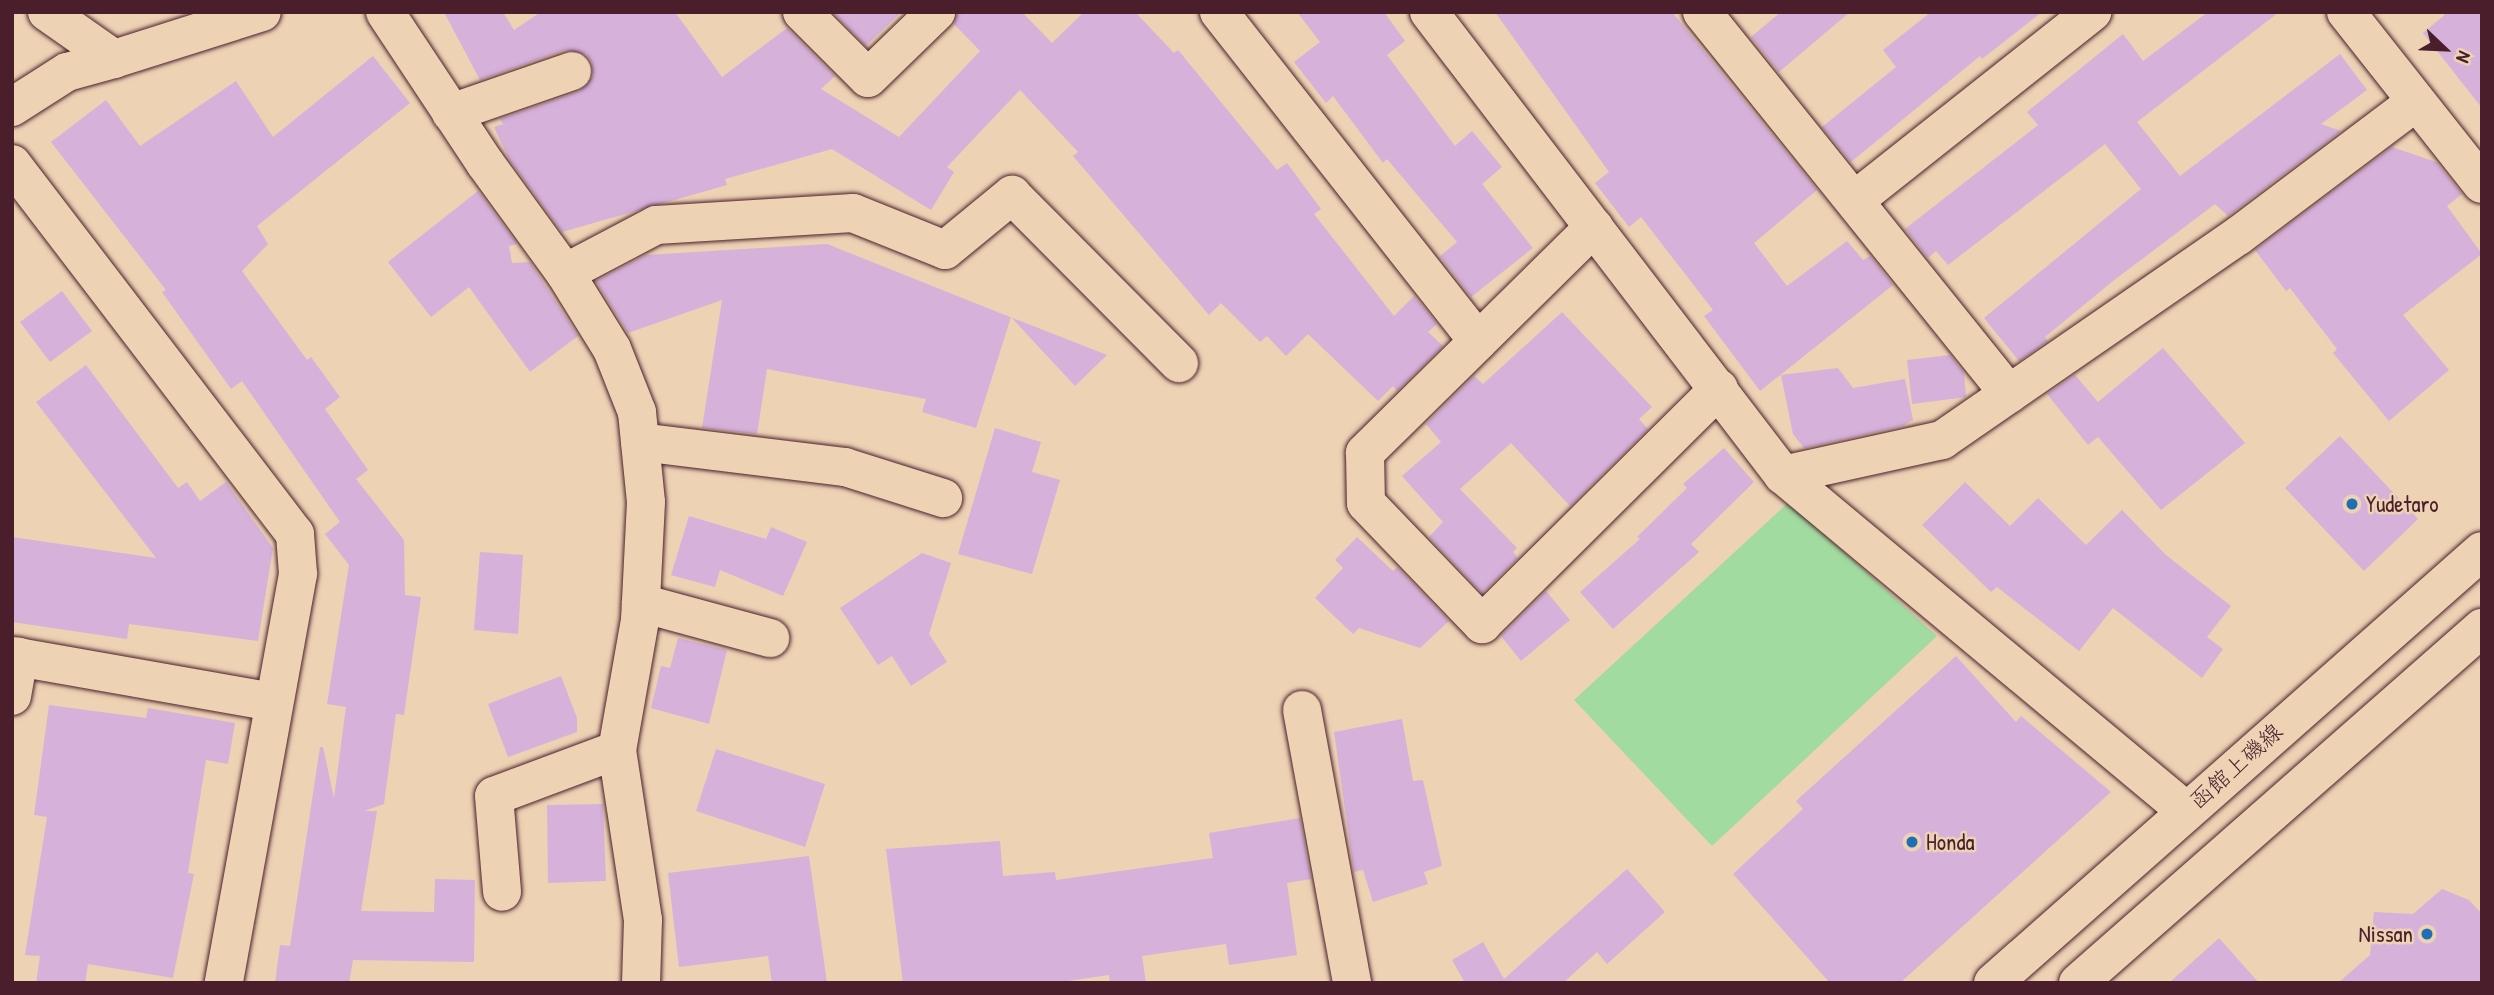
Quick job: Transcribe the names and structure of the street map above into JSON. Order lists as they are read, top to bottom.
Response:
{
  "streets": {
    "street": ["函館上磯線"]
  },
  "places": ["Yudetaro", "Honda", "Nissan"],
  "north": "bottom right"
}
